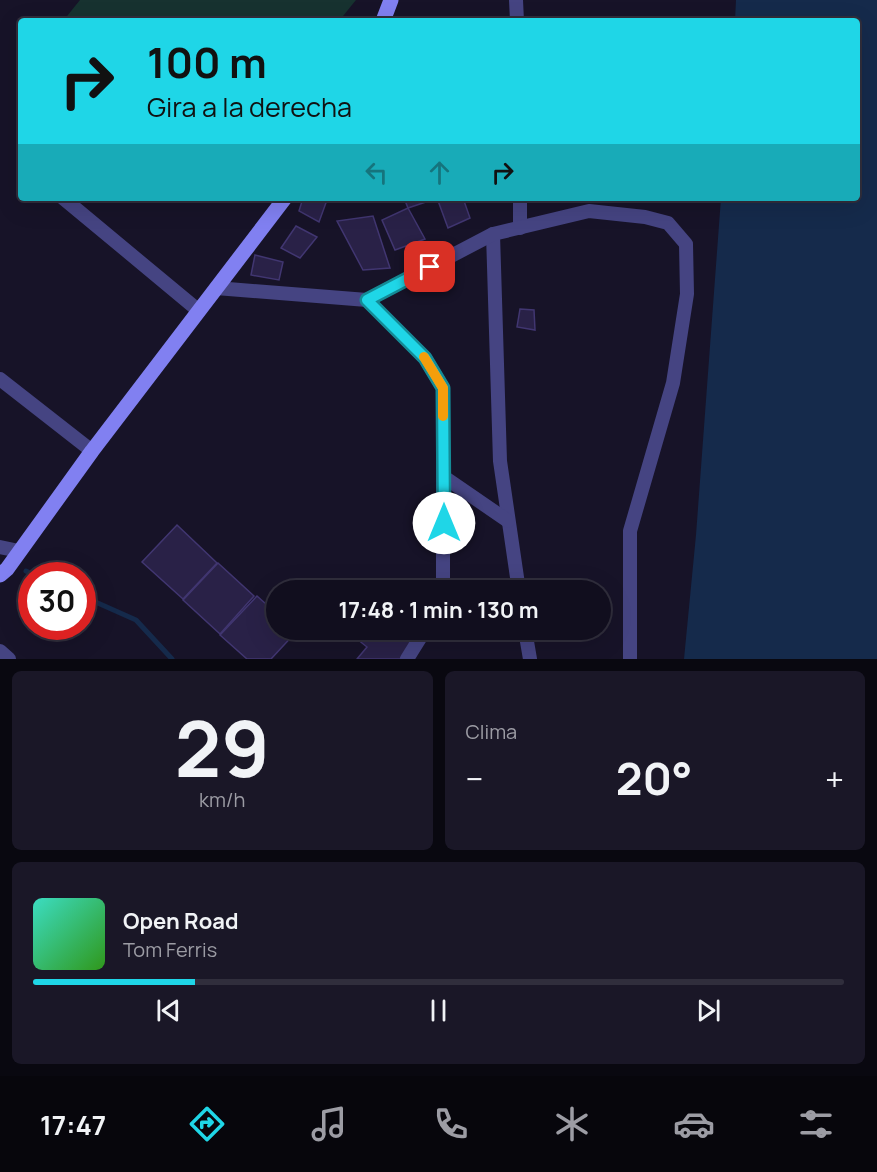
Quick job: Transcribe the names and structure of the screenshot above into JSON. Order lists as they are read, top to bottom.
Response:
{
  "page": {
    "turn": ["100 m", "Gira a la derecha"],
    "limit": "30",
    "trip": "17:48 · 1 min · 130 m",
    "tile": [
      ["29", "km/h"],
      "Clima"
    ],
    "heat": ["−", "20°", "+"],
    "song": ["Open Road", "Tom Ferris"],
    "tabs": "17:47"
  }
}
